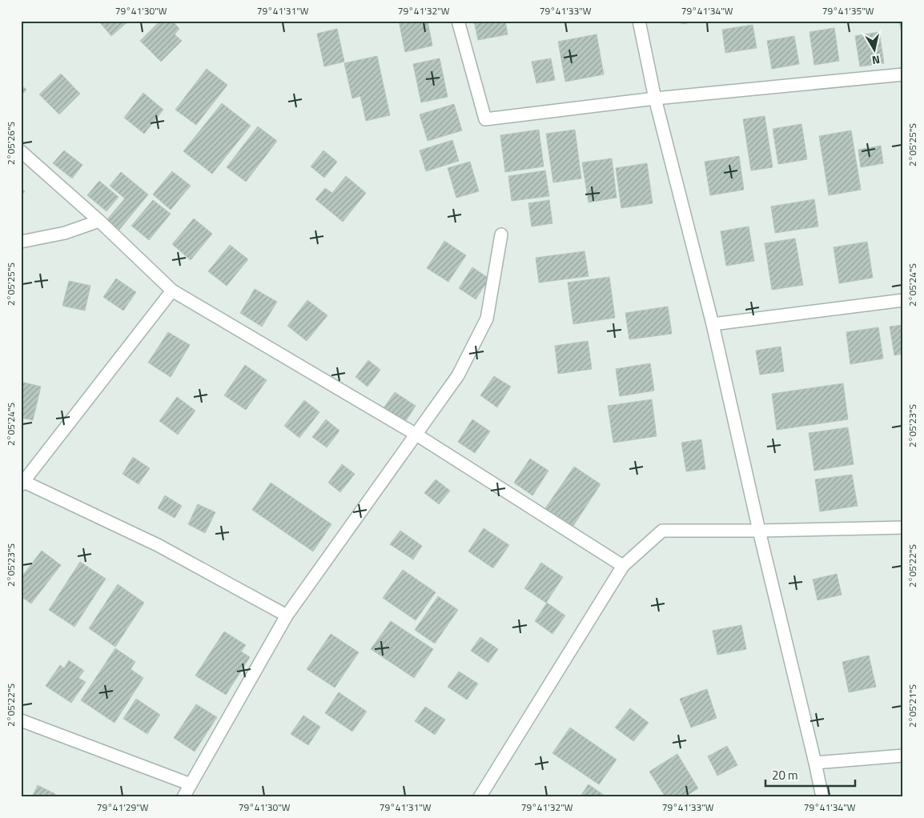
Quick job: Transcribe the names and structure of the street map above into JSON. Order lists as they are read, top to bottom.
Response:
{
  "scale_bar": "20 m",
  "north": "bottom",
  "coordinates": [
    "79°41'30\"W",
    "79°41'31\"W",
    "79°41'32\"W",
    "79°41'33\"W",
    "79°41'34\"W",
    "79°41'35\"W",
    "2°05'26\"S",
    "2°05'25\"S",
    "2°05'24\"S",
    "2°05'23\"S",
    "2°05'22\"S",
    "2°05'21\"S",
    "79°41'29\"W"
  ]
}
